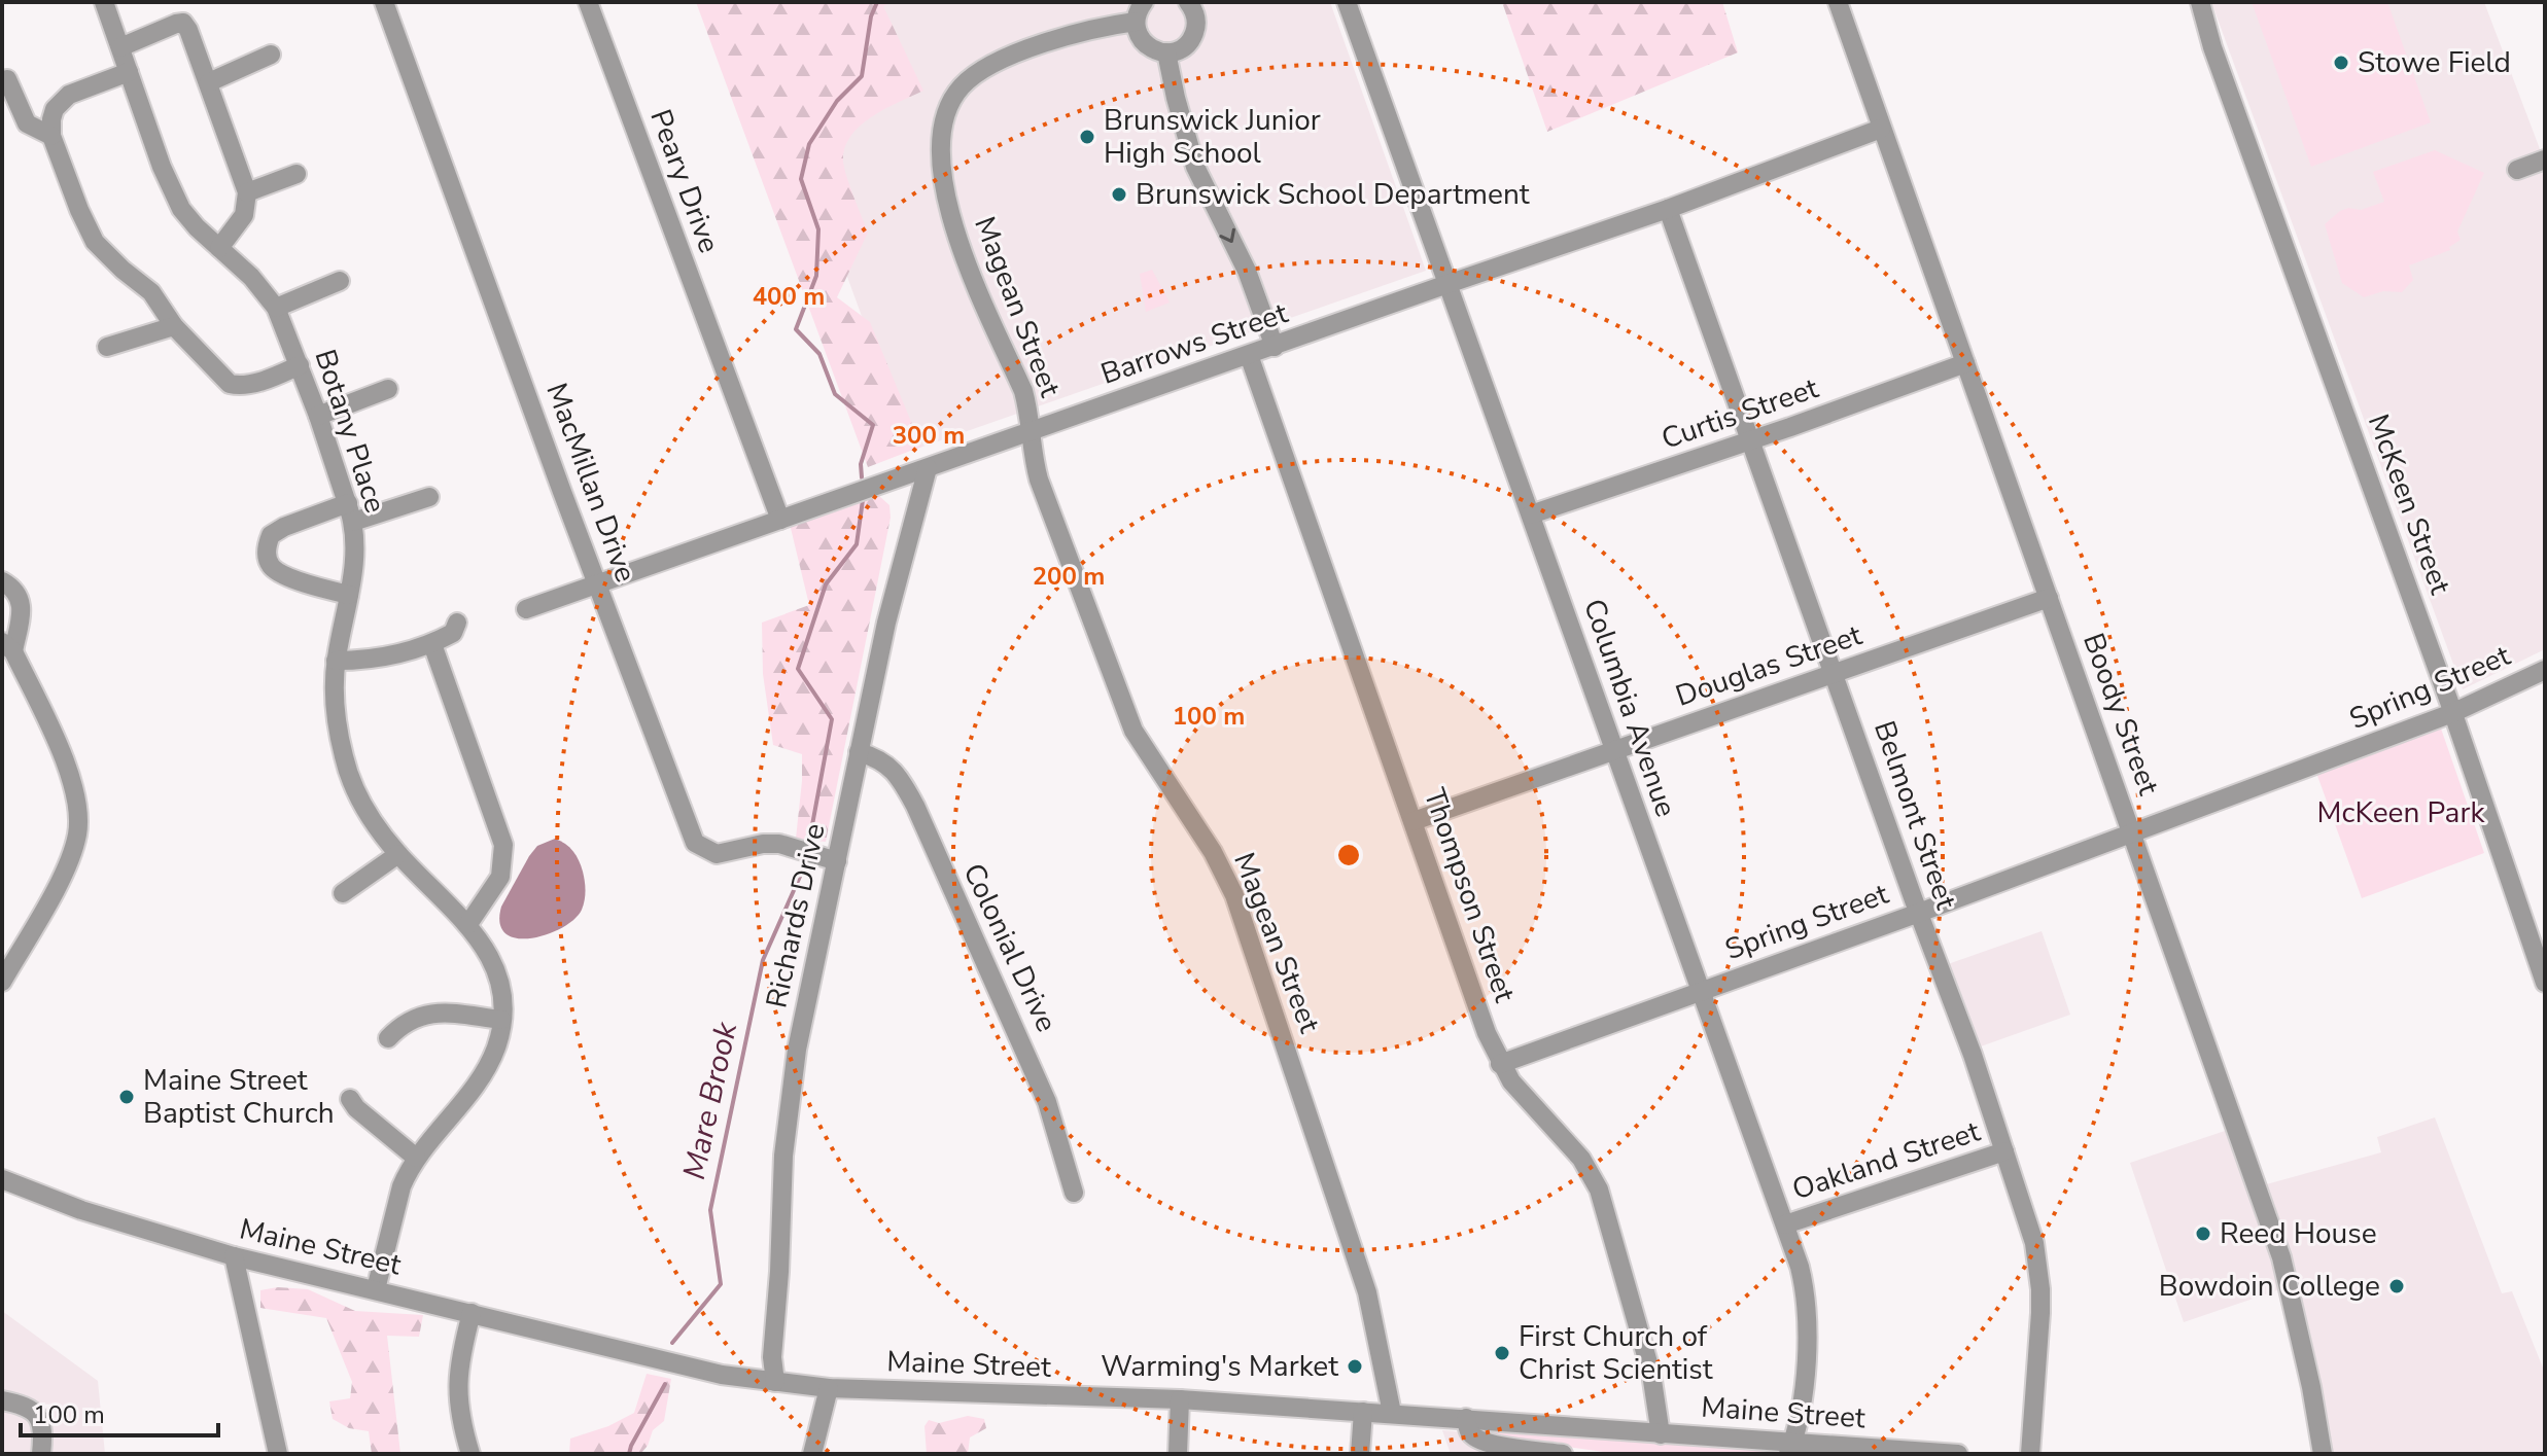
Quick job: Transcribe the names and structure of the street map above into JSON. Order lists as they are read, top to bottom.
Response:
{
  "streets": {
    "street": [
      "Peary Drive",
      "Magean Street",
      "Barrows Street",
      "Curtis Street",
      "Botany Place",
      "MacMillan Drive",
      "McKeen Street",
      "Douglas Street",
      "Spring Street",
      "Columbia Avenue",
      "Boody Street",
      "Belmont Street",
      "Thompson Street",
      "Richards Drive",
      "Colonial Drive",
      "Oakland Street",
      "Maine Street"
    ]
  },
  "crossings": [
    ["Peary Drive", "Barrows Street"],
    ["Magean Street", "Barrows Street"],
    ["Magean Street", "Maine Street"],
    ["Barrows Street", "MacMillan Drive"],
    ["Barrows Street", "Columbia Avenue"],
    ["Barrows Street", "Boody Street"],
    ["Barrows Street", "Belmont Street"],
    ["Barrows Street", "Thompson Street"],
    ["Barrows Street", "Richards Drive"],
    ["Curtis Street", "Columbia Avenue"],
    ["Curtis Street", "Boody Street"],
    ["Curtis Street", "Belmont Street"],
    ["Botany Place", "Maine Street"],
    ["MacMillan Drive", "Richards Drive"],
    ["McKeen Street", "Spring Street"],
    ["Douglas Street", "Columbia Avenue"],
    ["Douglas Street", "Boody Street"],
    ["Douglas Street", "Belmont Street"],
    ["Douglas Street", "Thompson Street"],
    ["Spring Street", "Columbia Avenue"],
    ["Spring Street", "Boody Street"],
    ["Spring Street", "Belmont Street"],
    ["Spring Street", "Thompson Street"],
    ["Columbia Avenue", "Oakland Street"],
    ["Columbia Avenue", "Maine Street"],
    ["Belmont Street", "Oakland Street"],
    ["Thompson Street", "Maine Street"],
    ["Richards Drive", "Colonial Drive"],
    ["Richards Drive", "Maine Street"]
  ],
  "water": ["Mare Brook"],
  "parks": ["McKeen Park"],
  "places": [
    "Stowe Field",
    "Brunswick Junior High School",
    "Brunswick School Department",
    "Maine Street Baptist Church",
    "Reed House",
    "Bowdoin College",
    "First Church of Christ Scientist",
    "Warming's Market"
  ],
  "scale_bar": "100 m",
  "rings": [
    "400 m",
    "300 m",
    "200 m",
    "100 m"
  ]
}
